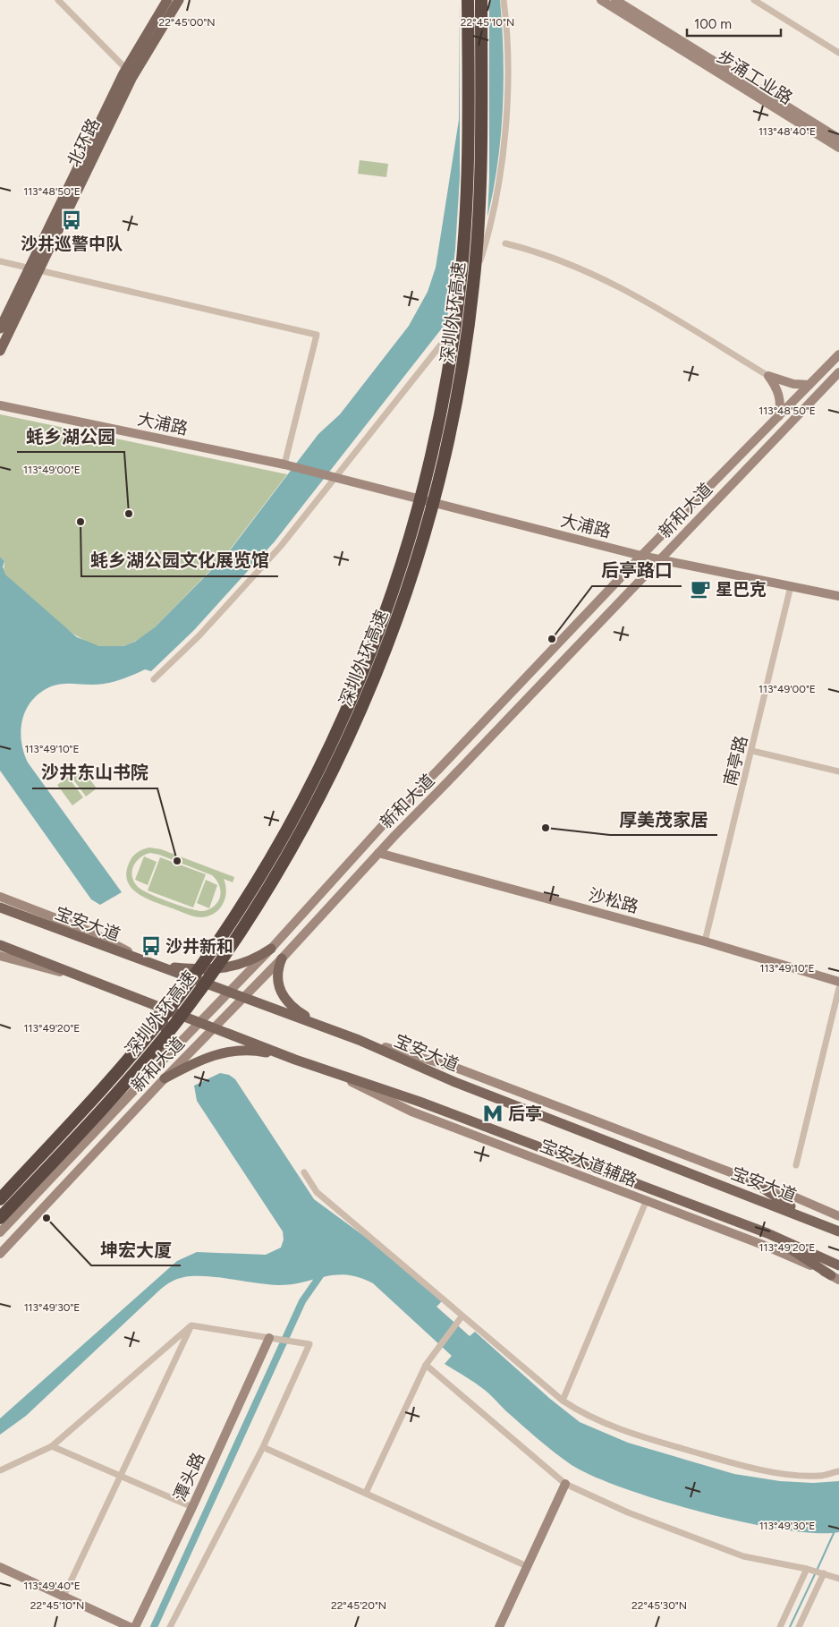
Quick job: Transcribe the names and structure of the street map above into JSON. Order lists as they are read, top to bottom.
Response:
{
  "streets": {
    "highway": ["深圳外环高速"],
    "main road": [
      "步涌工业路",
      "北环路",
      "大浦路",
      "新和大道",
      "沙松路",
      "宝安大道",
      "宝安大道辅路",
      "潭头路"
    ],
    "street": ["南亭路"]
  },
  "crossings": [
    ["大浦路", "新和大道"],
    ["大浦路", "南亭路"],
    ["新和大道", "沙松路"],
    ["新和大道", "宝安大道"],
    ["南亭路", "沙松路"]
  ],
  "places": {
    "bus stop": ["沙井巡警中队", "沙井新和"],
    "other": [
      "蚝乡湖公园",
      "蚝乡湖公园文化展览馆",
      "后亭路口",
      "厚美茂家居",
      "沙井东山书院",
      "坤宏大厦"
    ],
    "cafe": ["星巴克"],
    "metro station": ["后亭"]
  },
  "scale_bar": "100 m",
  "coordinates": [
    "22°45'00\"N",
    "22°45'10\"N",
    "113°48'40\"E",
    "113°48'50\"E",
    "113°49'00\"E",
    "113°49'10\"E",
    "113°49'20\"E",
    "113°49'30\"E",
    "113°49'40\"E",
    "22°45'20\"N",
    "22°45'30\"N"
  ]
}
